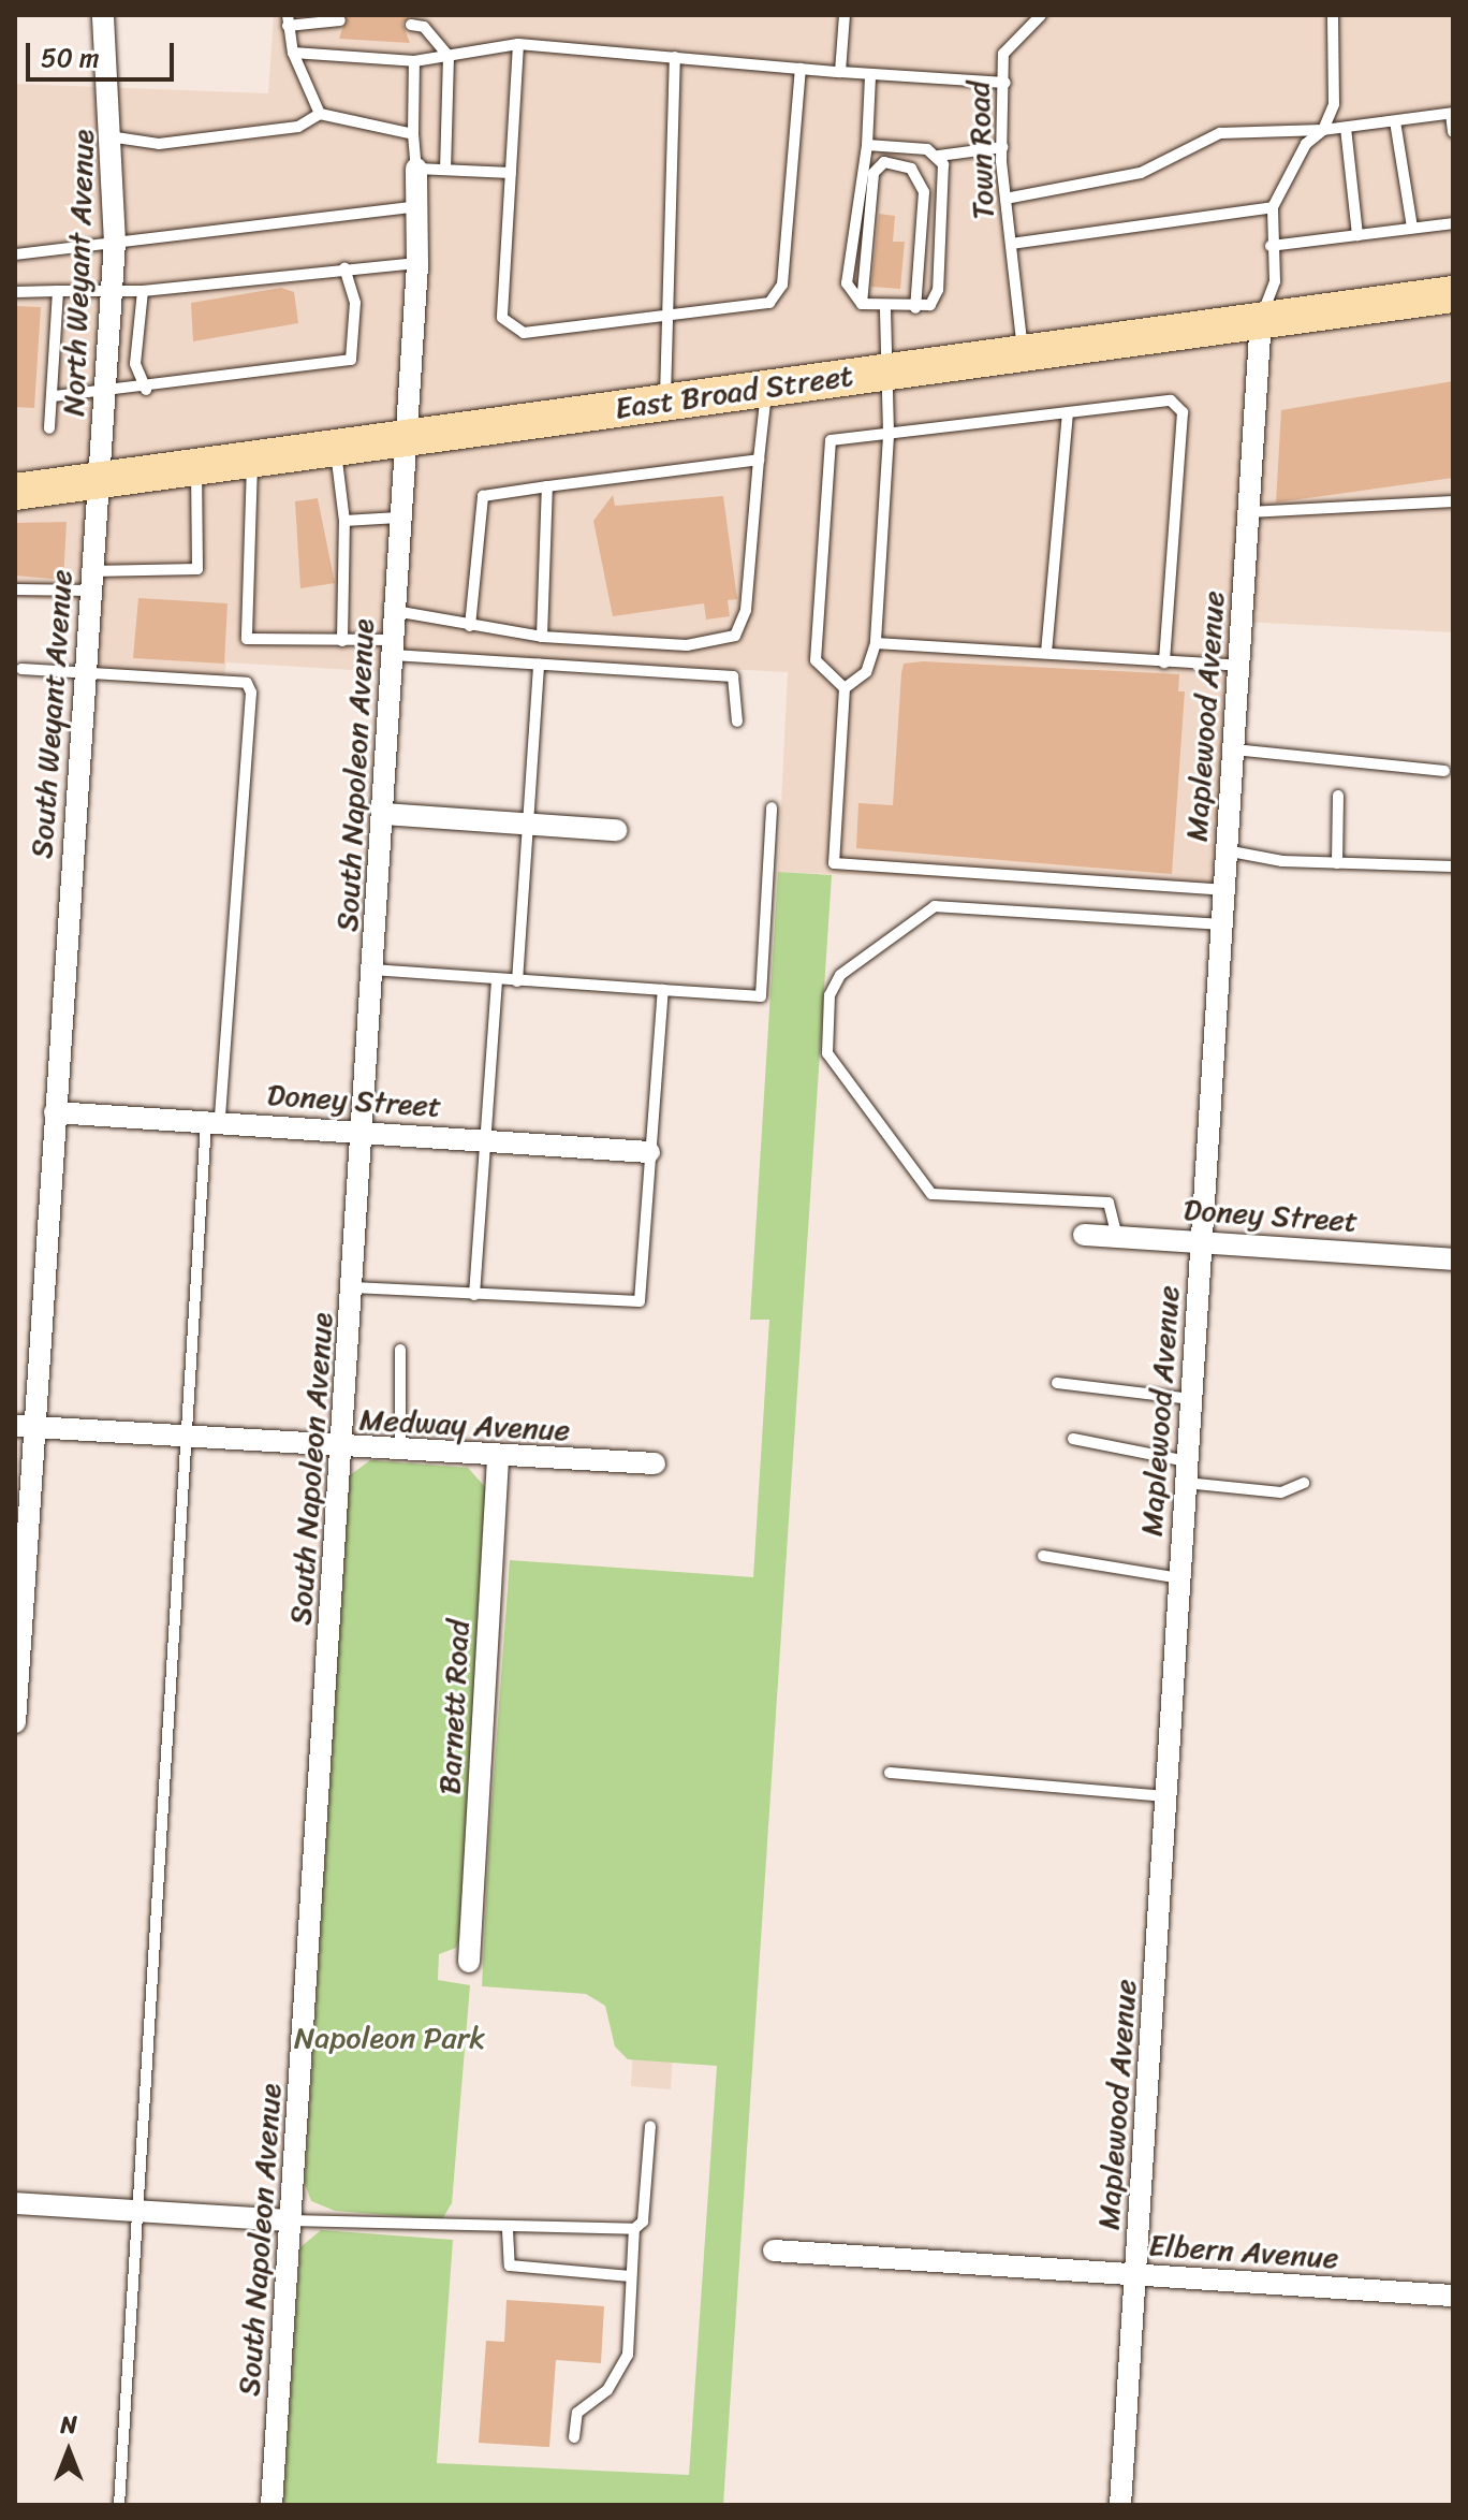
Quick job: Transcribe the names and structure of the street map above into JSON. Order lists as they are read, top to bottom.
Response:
{
  "streets": {
    "main road": ["East Broad Street"],
    "street": [
      "North Weyant Avenue",
      "South Weyant Avenue",
      "Maplewood Avenue",
      "South Napoleon Avenue",
      "Doney Street",
      "Medway Avenue",
      "Barnett Road",
      "Elbern Avenue"
    ],
    "lane": ["Town Road"]
  },
  "crossings": [
    ["Town Road", "East Broad Street"],
    ["North Weyant Avenue", "East Broad Street"],
    ["North Weyant Avenue", "South Weyant Avenue"],
    ["East Broad Street", "South Weyant Avenue"],
    ["East Broad Street", "Maplewood Avenue"],
    ["East Broad Street", "South Napoleon Avenue"],
    ["South Weyant Avenue", "Doney Street"],
    ["South Weyant Avenue", "Medway Avenue"],
    ["Maplewood Avenue", "Doney Street"],
    ["Maplewood Avenue", "Elbern Avenue"],
    ["South Napoleon Avenue", "Doney Street"],
    ["South Napoleon Avenue", "Medway Avenue"],
    ["Medway Avenue", "Barnett Road"]
  ],
  "parks": ["Napoleon Park"],
  "scale_bar": "50 m",
  "north": "top"
}
